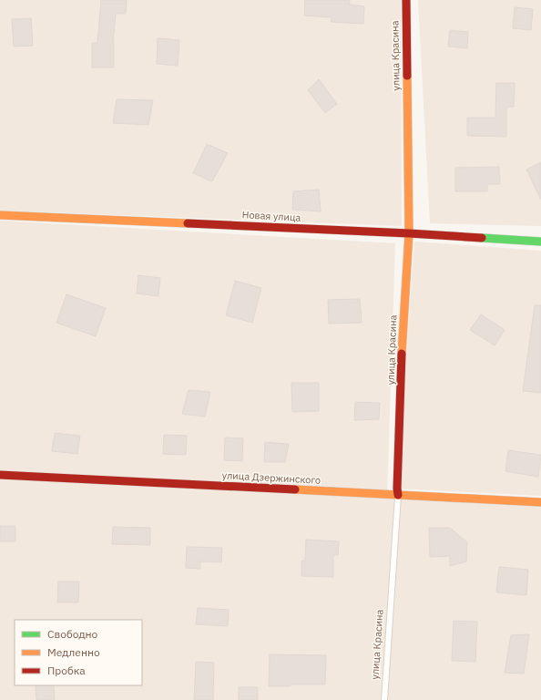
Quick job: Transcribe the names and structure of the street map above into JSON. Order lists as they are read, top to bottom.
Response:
{
  "streets": {
    "street": ["улица Красина", "Новая улица", "улица Дзержинского"]
  },
  "crossings": [
    ["улица Красина", "Новая улица"],
    ["улица Красина", "улица Дзержинского"]
  ],
  "legend": ["Свободно", "Медленно", "Пробка"]
}
